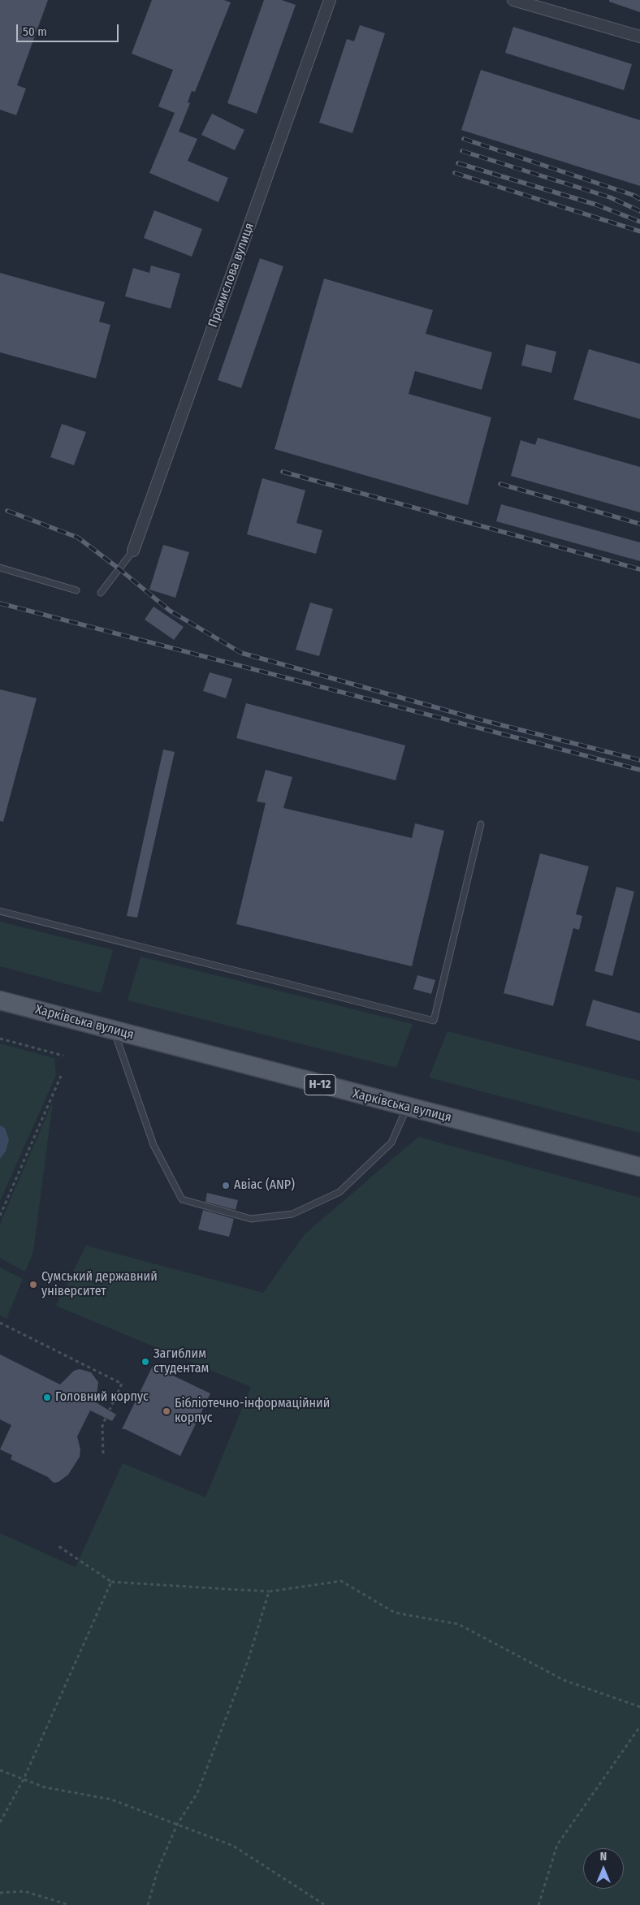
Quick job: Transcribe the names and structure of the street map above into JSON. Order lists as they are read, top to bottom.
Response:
{
  "streets": {
    "main road": ["Харківська вулиця", "Н-12"],
    "street": ["Промислова вулиця"]
  },
  "places": [
    "Авіас (ANP)",
    "Сумський державний університет",
    "Загиблим студентам",
    "Головний корпус",
    "Бібліотечно-інформаційний корпус"
  ],
  "scale_bar": "50 m",
  "north": "top"
}
